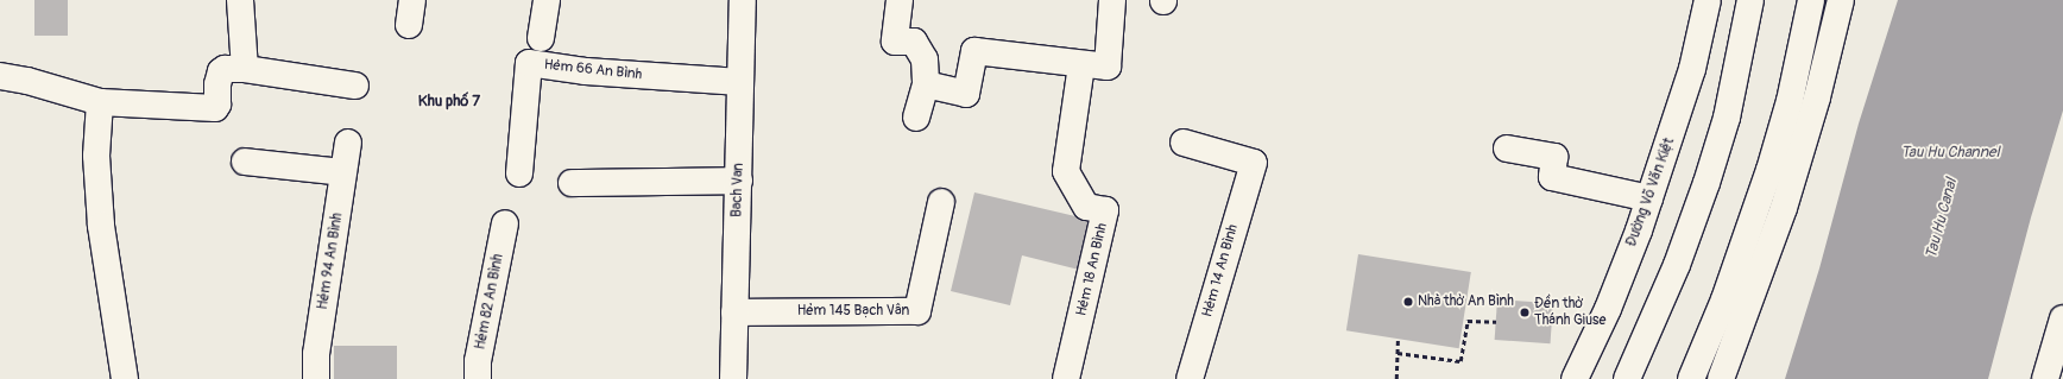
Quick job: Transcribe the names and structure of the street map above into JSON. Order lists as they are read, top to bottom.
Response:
{
  "streets": {
    "main road": [
      "Hẻm 66 An Bình",
      "Bach Van",
      "Đường Võ Văn Kiệt",
      "Hẻm 94 An Bình",
      "Hẻm 18 An Bình",
      "Hẻm 14 An Bình",
      "Hẻm 82 An Bình",
      "Hẻm 145 Bạch Vân"
    ]
  },
  "crossings": [
    ["Hẻm 66 An Bình", "Bach Van"],
    ["Bach Van", "Hẻm 145 Bạch Vân"]
  ],
  "districts": ["Khu phố 7"],
  "water": ["Tau Hu Channel", "Tau Hu Canal"],
  "places": ["Nhà thờ An Bình", "Đền thờ Thánh Giuse"]
}
